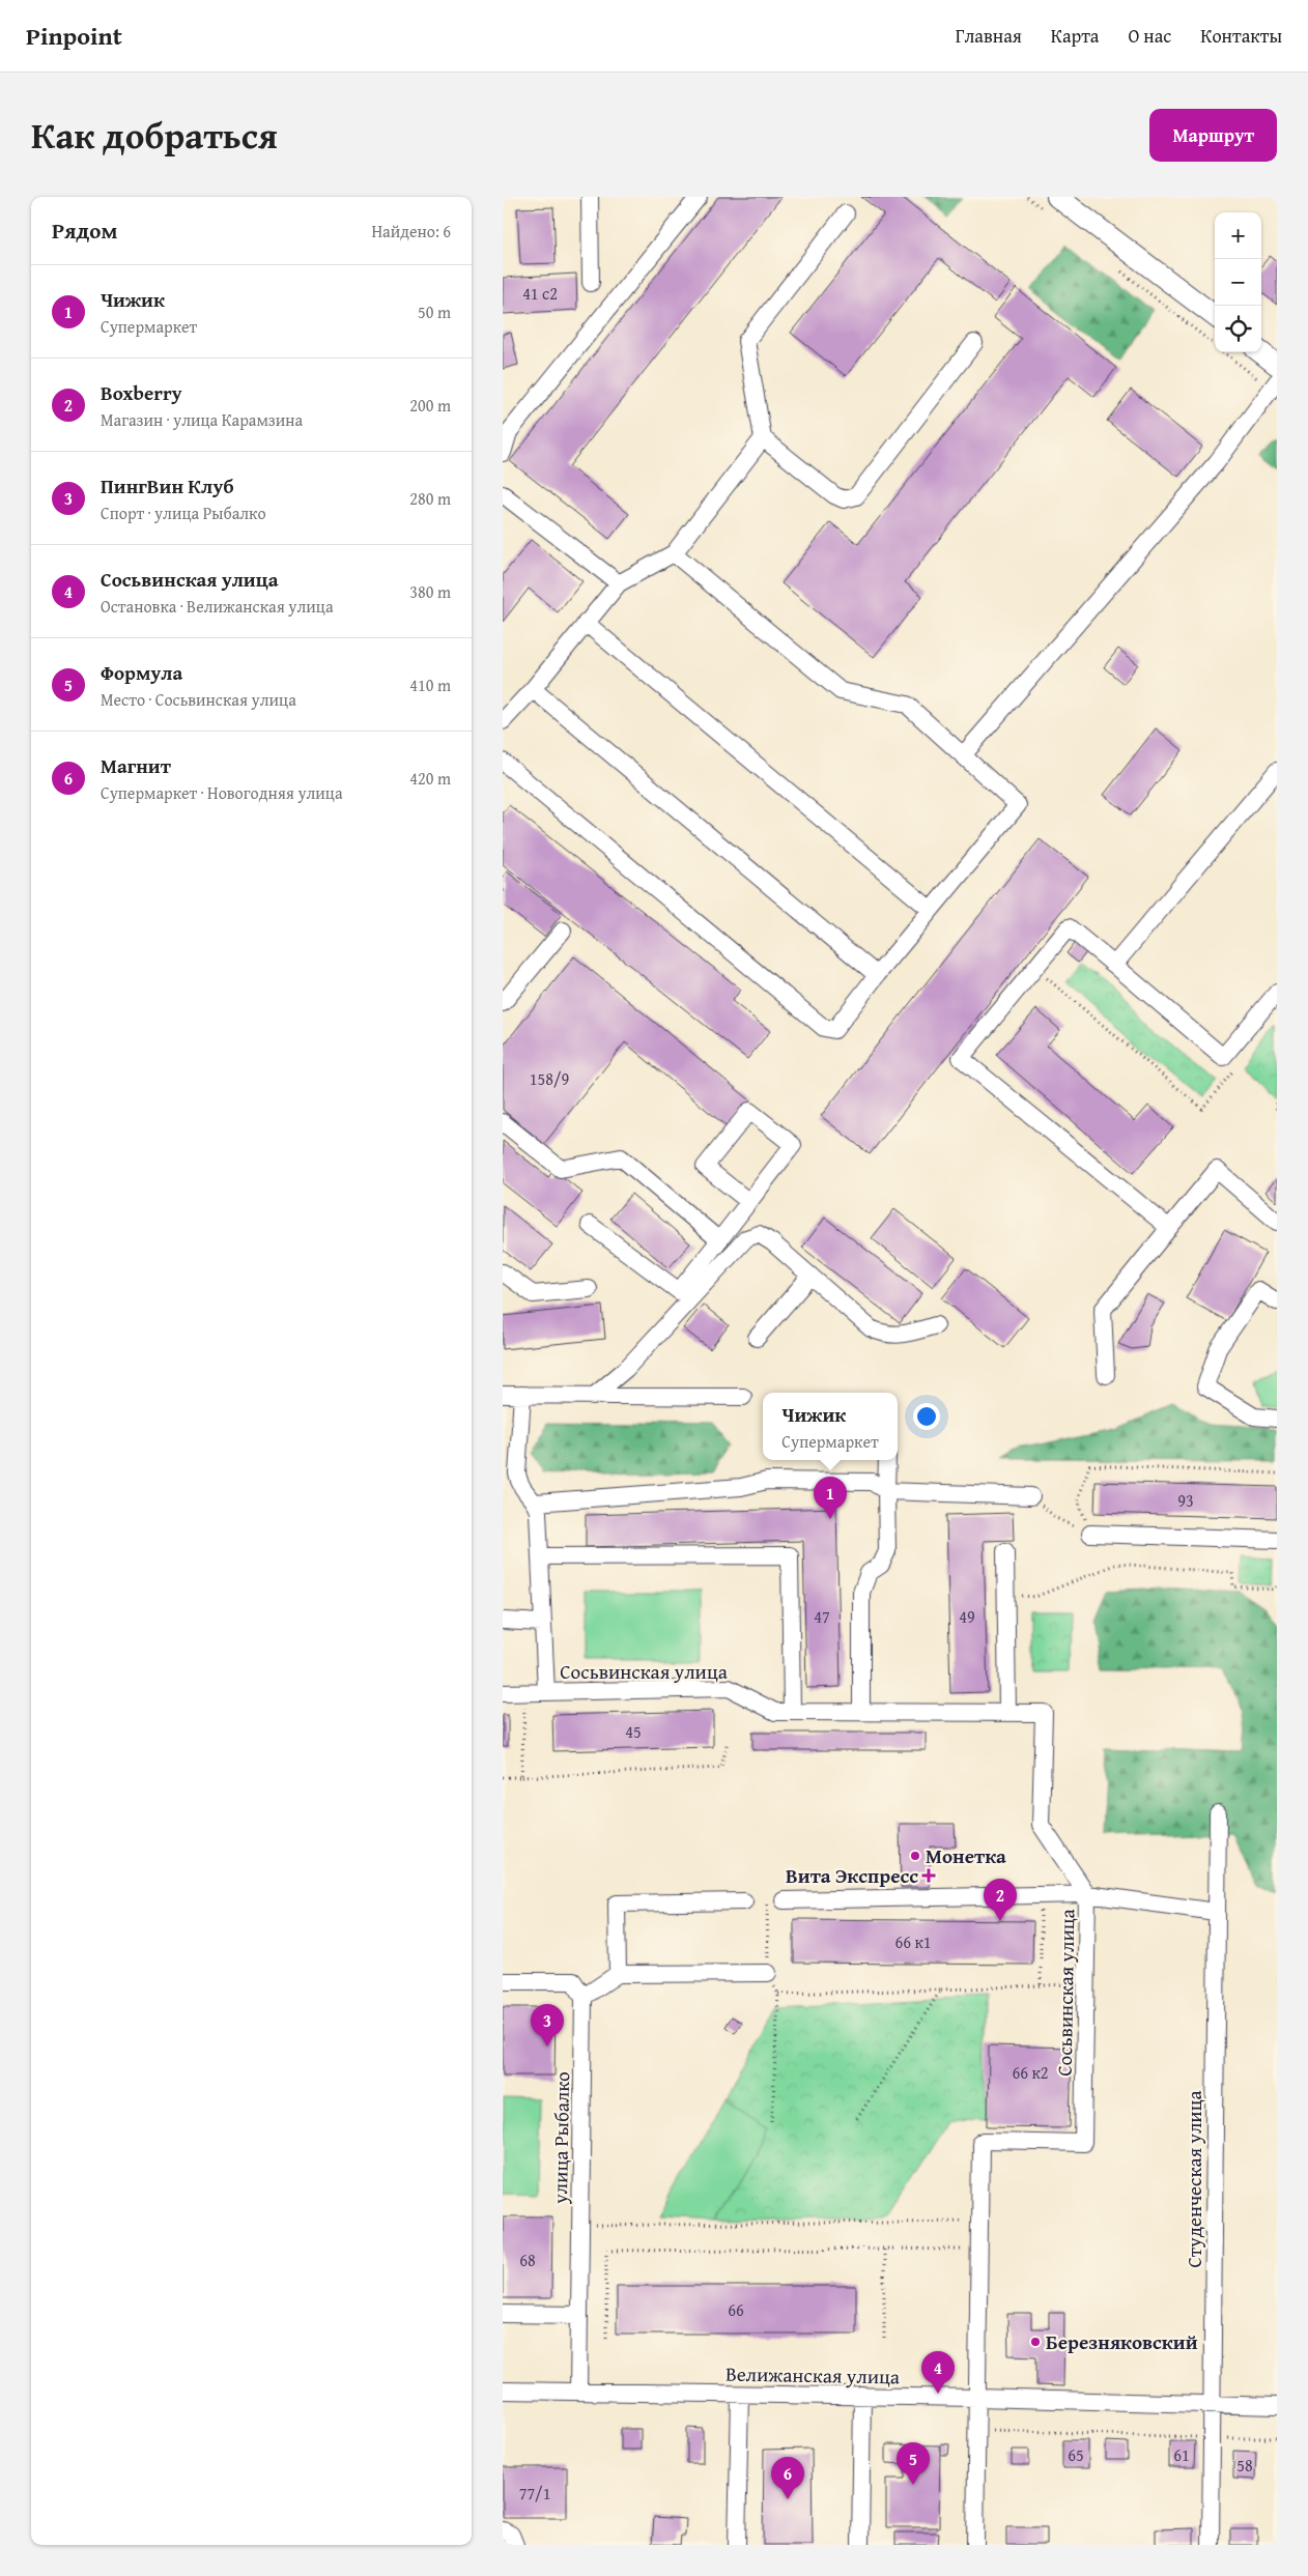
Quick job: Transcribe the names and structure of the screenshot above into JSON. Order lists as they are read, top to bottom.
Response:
{
  "streets": {
    "street": [
      "Сосьвинская улица",
      "улица Рыбалко",
      "Студенческая улица",
      "Велижанская улица"
    ]
  },
  "crossings": [
    ["Сосьвинская улица", "Велижанская улица"],
    ["улица Рыбалко", "Велижанская улица"],
    ["Студенческая улица", "Велижанская улица"]
  ],
  "places": {
    "other": ["Монетка", "Березняковский"],
    "health": ["Вита Экспресс"]
  },
  "house_numbers": [
    "41 с2",
    "158/9",
    "93",
    "47",
    "49",
    "45",
    "66 к1",
    "66 к2",
    "68",
    "66",
    "65",
    "61",
    "58",
    "77/1"
  ],
  "page": {
    "header": "Pinpoint",
    "nav": [
      "Главная",
      "Карта",
      "О нас",
      "Контакты"
    ],
    "title": "Как добраться",
    "buttons": "Маршрут",
    "heading": ["Рядом", "Найдено: 6"],
    "map_buttons": ["+", "−"],
    "list": [
      {
        "mark": "1",
        "name": "Чижик",
        "note": "Супермаркет",
        "value": "50 m"
      },
      {
        "mark": "2",
        "name": "Boxberry",
        "note": "Магазин · улица Карамзина",
        "value": "200 m"
      },
      {
        "mark": "3",
        "name": "ПингВин Клуб",
        "note": "Спорт · улица Рыбалко",
        "value": "280 m"
      },
      {
        "mark": "4",
        "name": "Сосьвинская улица",
        "note": "Остановка · Велижанская улица",
        "value": "380 m"
      },
      {
        "mark": "5",
        "name": "Формула",
        "note": "Место · Сосьвинская улица",
        "value": "410 m"
      },
      {
        "mark": "6",
        "name": "Магнит",
        "note": "Супермаркет · Новогодняя улица",
        "value": "420 m"
      }
    ],
    "popup": ["Чижик", "Супермаркет"],
    "pins": [
      "1",
      "2",
      "3",
      "4",
      "5",
      "6"
    ]
  }
}
